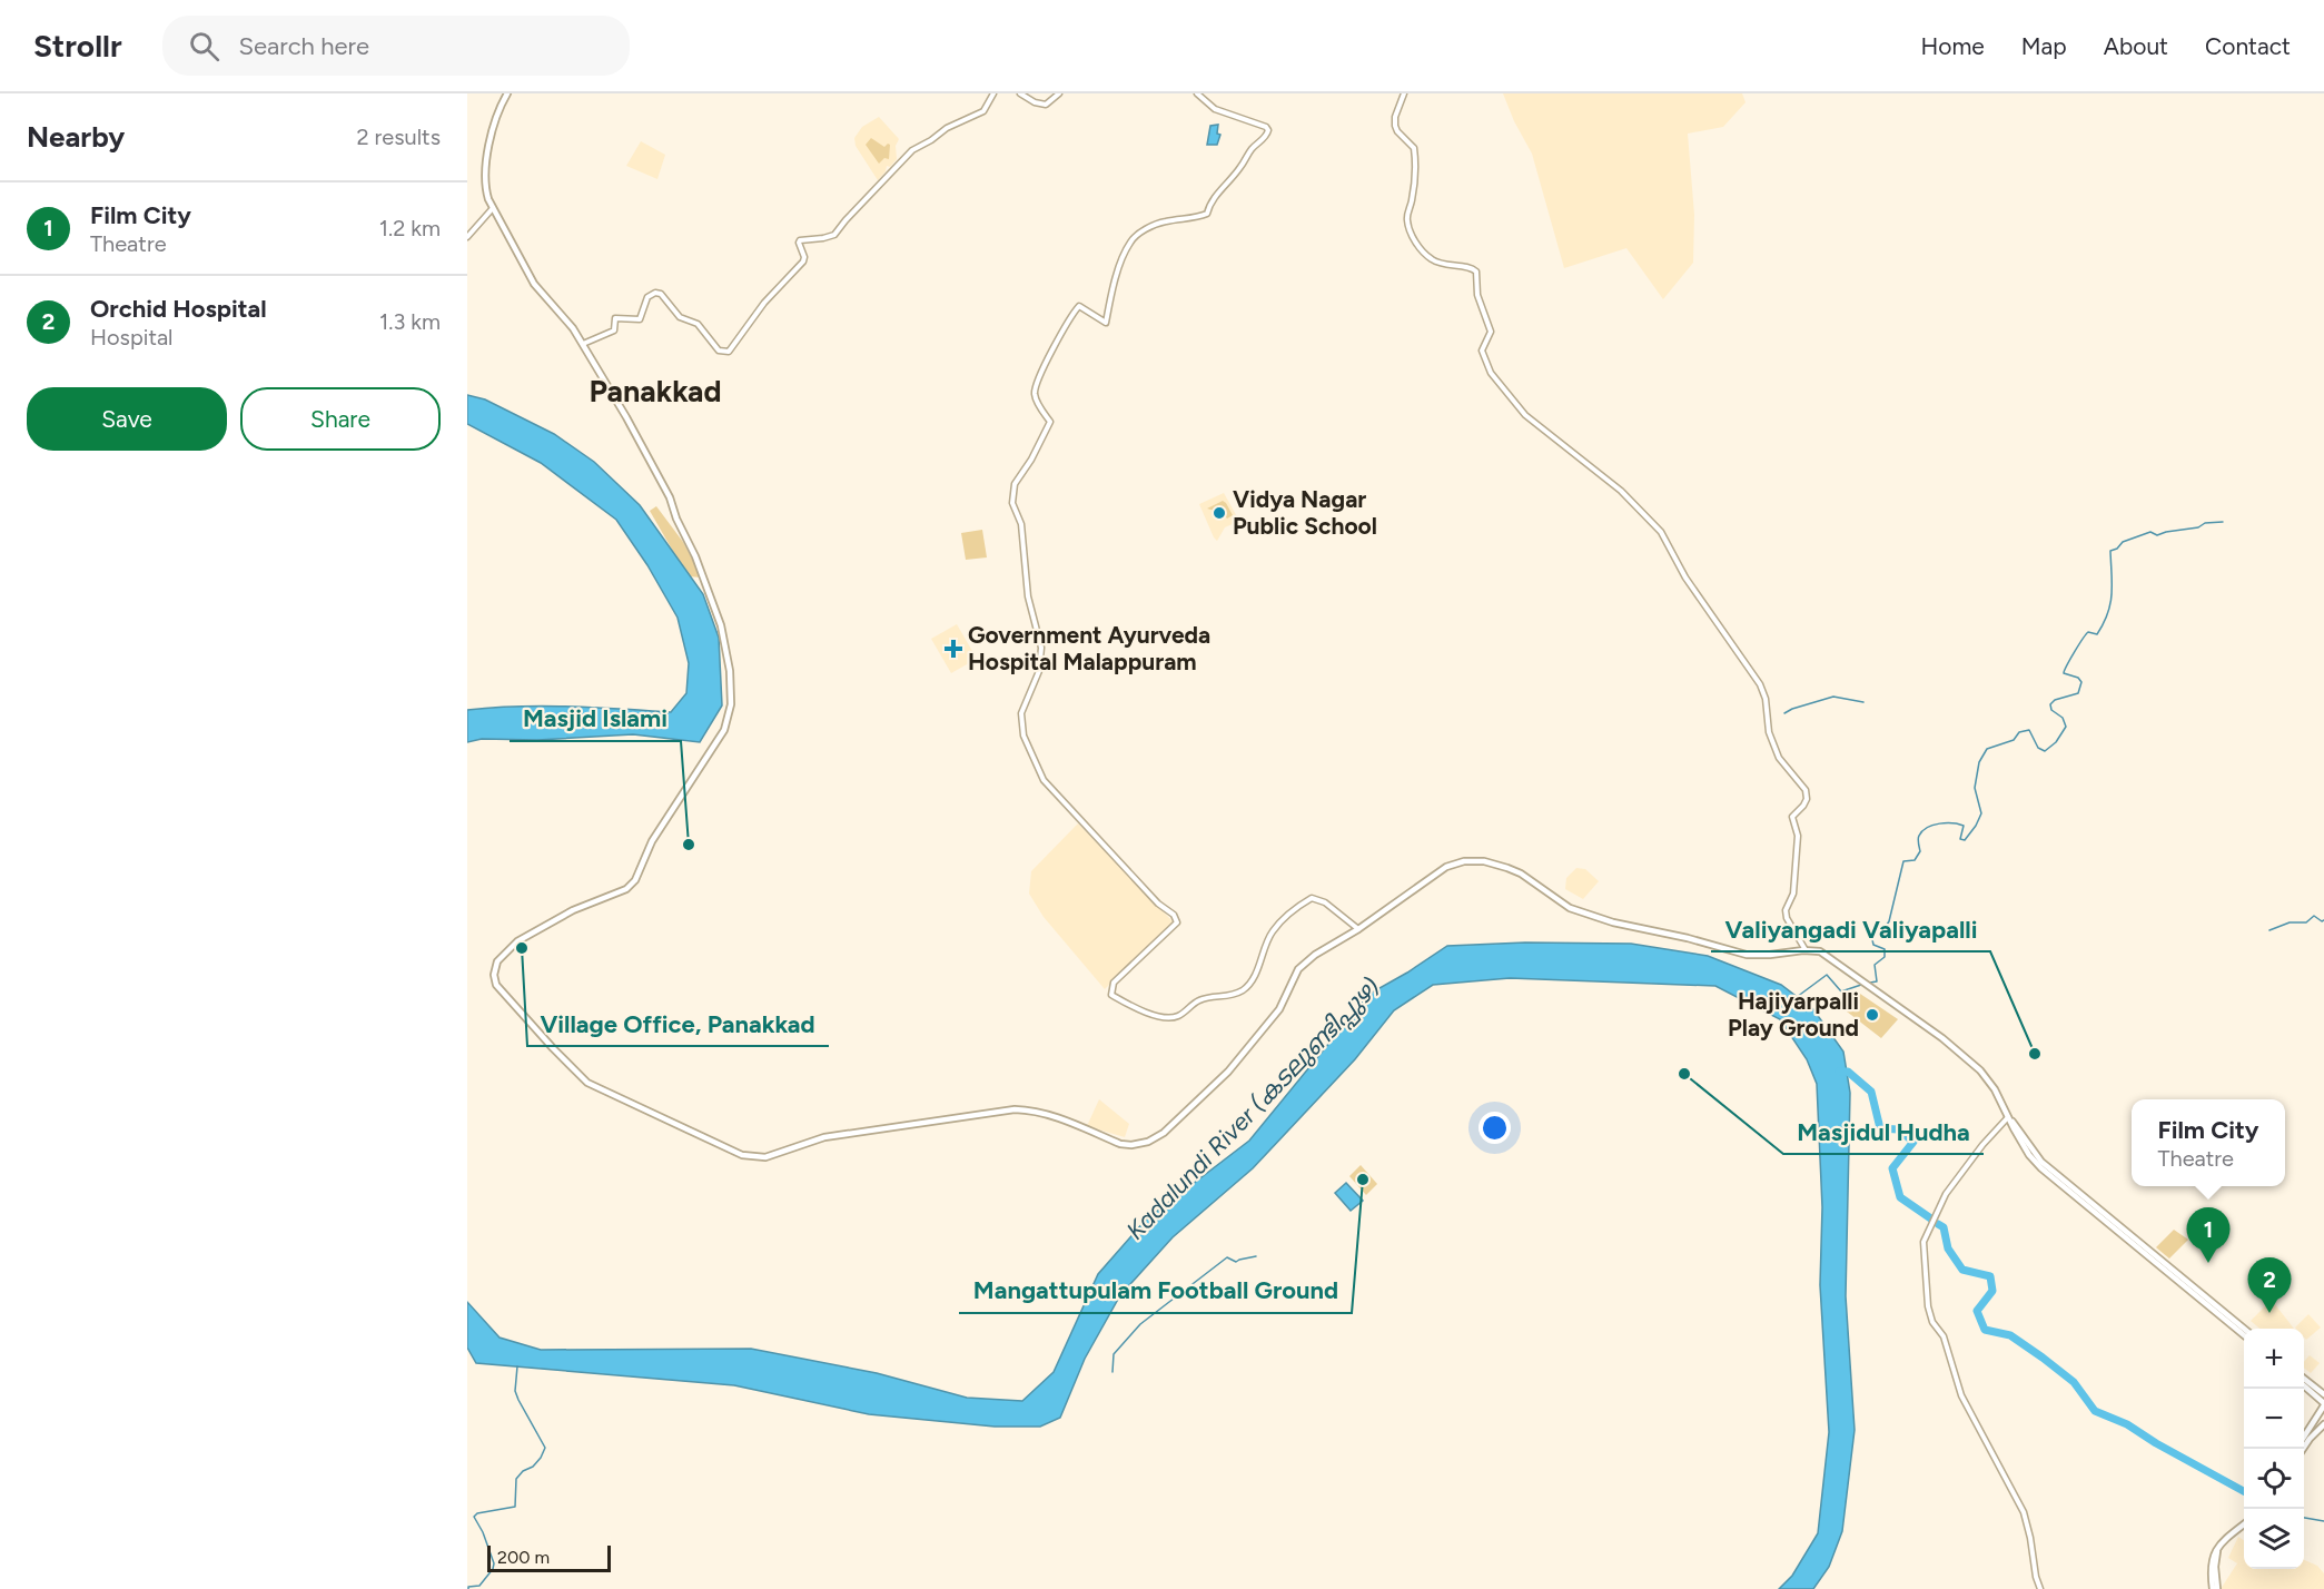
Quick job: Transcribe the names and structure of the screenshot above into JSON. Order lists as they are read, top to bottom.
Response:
{
  "districts": ["Panakkad"],
  "water": ["Kadalundi River (കടലുണ്ടിപ്പുഴ)"],
  "places": {
    "other": [
      "Vidya Nagar Public School",
      "Masjid Islami",
      "Village Office, Panakkad",
      "Hajiyarpalli Play Ground",
      "Valiyangadi Valiyapalli",
      "Masjidul Hudha",
      "Mangattupulam Football Ground"
    ],
    "health": ["Government Ayurveda Hospital Malappuram"]
  },
  "scale_bar": "200 m",
  "page": {
    "header": "Strollr",
    "search": "Search here",
    "nav": [
      "Home",
      "Map",
      "About",
      "Contact"
    ],
    "heading": ["Nearby", "2 results"],
    "list": [
      {
        "mark": "1",
        "name": "Film City",
        "note": "Theatre",
        "value": "1.2 km"
      },
      {
        "mark": "2",
        "name": "Orchid Hospital",
        "note": "Hospital",
        "value": "1.3 km"
      }
    ],
    "buttons": ["Save", "Share"],
    "popup": ["Film City", "Theatre"],
    "pins": ["1", "2"],
    "map_buttons": ["+", "−"],
    "scale": "200 m"
  }
}
